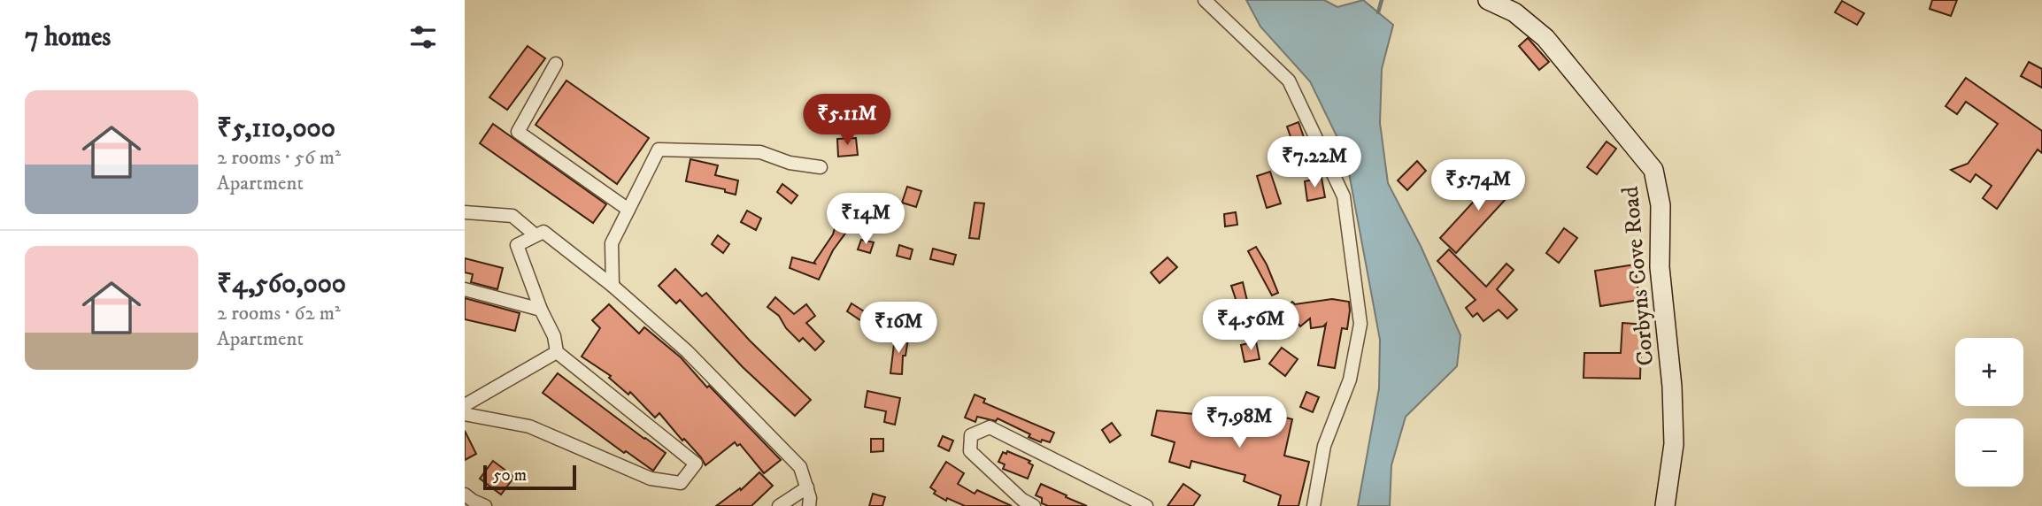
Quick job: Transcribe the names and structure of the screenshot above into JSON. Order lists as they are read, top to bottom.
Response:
{
  "streets": {
    "main road": ["Corbyns Cove Road"]
  },
  "scale_bar": "50 m",
  "page": {
    "heading": "7 homes",
    "list": [
      {
        "name": "₹5,110,000",
        "note": "2 rooms · 56 m² · Apartment"
      },
      {
        "name": "₹4,560,000",
        "note": "2 rooms · 62 m² · Apartment"
      }
    ],
    "price": [
      "₹5.11M",
      "₹7.22M",
      "₹5.74M",
      "₹14M",
      "₹4.56M",
      "₹16M",
      "₹7.98M"
    ],
    "map_buttons": ["+", "−"],
    "scale": "50 m"
  }
}
